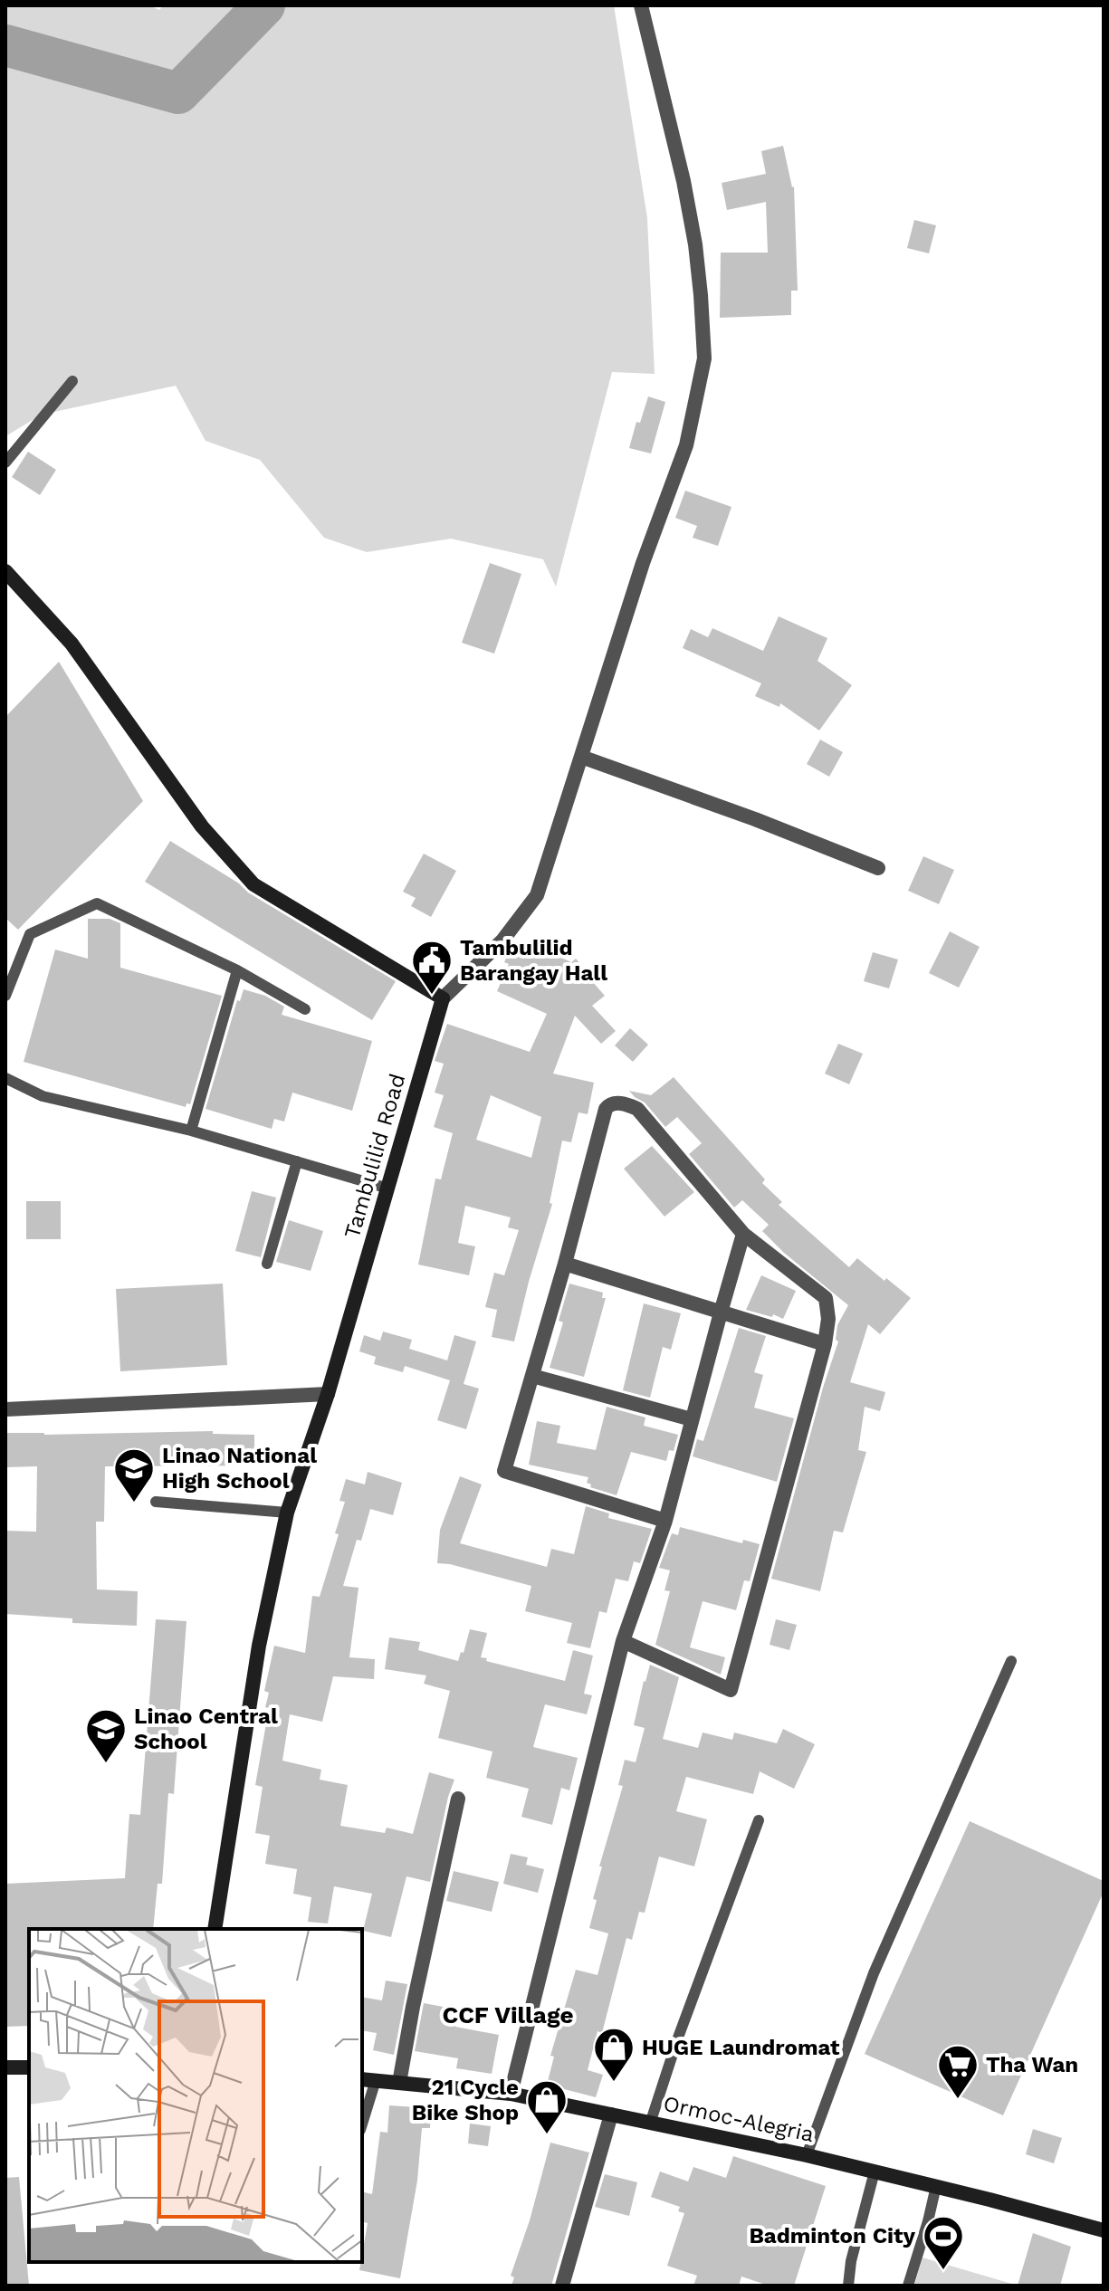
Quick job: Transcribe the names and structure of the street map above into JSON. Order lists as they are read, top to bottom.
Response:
{
  "streets": {
    "street": ["Tambulilid Road", "Ormoc-Alegria"]
  },
  "districts": ["CCF Village"],
  "places": {
    "public building": ["Tambulilid Barangay Hall"],
    "school or university": ["Linao National High School", "Linao Central School"],
    "shop": ["HUGE Laundromat", "21 Cycle Bike Shop"],
    "supermarket": ["Tha Wan"],
    "sports": ["Badminton City"]
  }
}
